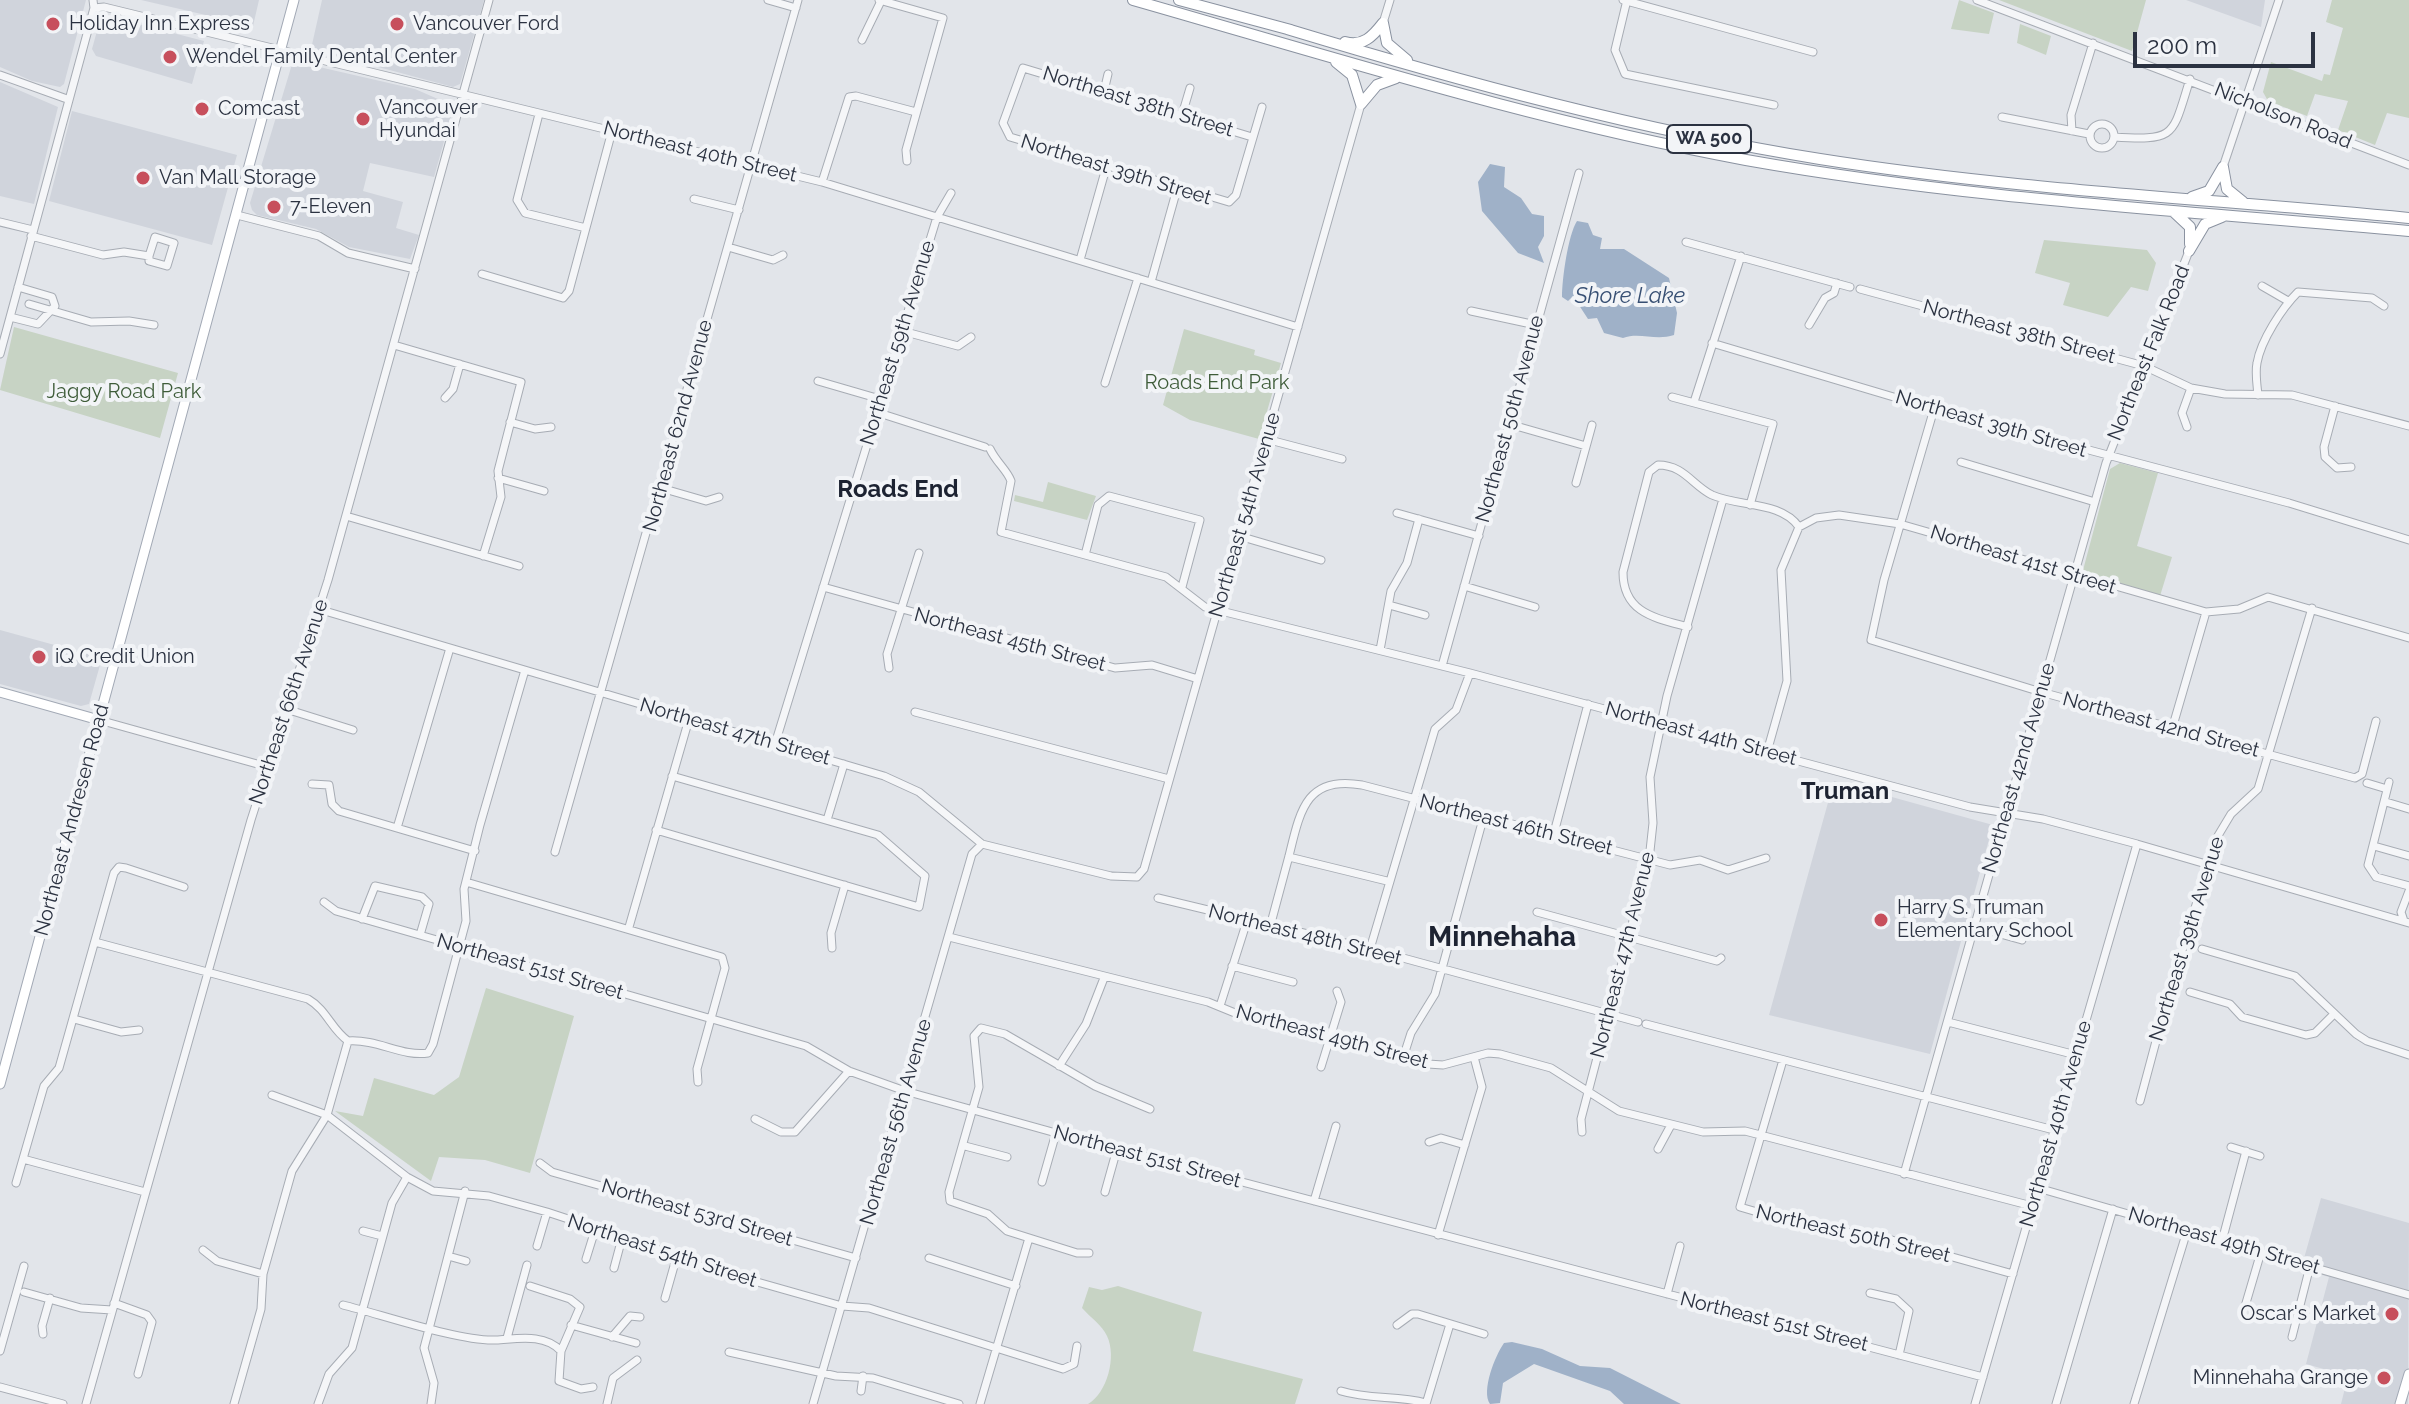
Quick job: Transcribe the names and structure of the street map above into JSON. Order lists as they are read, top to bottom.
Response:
{
  "streets": {
    "highway": ["WA 500"],
    "main road": ["Northeast Andresen Road"],
    "street": [
      "Northeast 38th Street",
      "Nicholson Road",
      "Northeast 40th Street",
      "Northeast 39th Street",
      "Northeast 59th Avenue",
      "Northeast Falk Road",
      "Northeast 50th Avenue",
      "Northeast 62nd Avenue",
      "Northeast 54th Avenue",
      "Northeast 41st Street",
      "Northeast 45th Street",
      "Northeast 66th Avenue",
      "Northeast 42nd Street",
      "Northeast 47th Street",
      "Northeast 44th Street",
      "Northeast 42nd Avenue",
      "Northeast 46th Street",
      "Northeast 48th Street",
      "Northeast 39th Avenue",
      "Northeast 47th Avenue",
      "Northeast 51st Street",
      "Northeast 49th Street",
      "Northeast 56th Avenue",
      "Northeast 40th Avenue",
      "Northeast 53rd Street",
      "Northeast 50th Street",
      "Northeast 54th Street"
    ]
  },
  "crossings": [
    ["Northeast 38th Street", "Northeast 39th Street"],
    ["Northeast 38th Street", "Northeast Falk Road"],
    ["Northeast 40th Street", "Northeast 59th Avenue"],
    ["Northeast 40th Street", "Northeast 62nd Avenue"],
    ["Northeast 40th Street", "Northeast 54th Avenue"],
    ["Northeast 40th Street", "Northeast 66th Avenue"],
    ["Northeast 40th Street", "Northeast Andresen Road"],
    ["Northeast 39th Street", "Northeast Falk Road"],
    ["Northeast 39th Street", "Northeast 42nd Avenue"],
    ["Northeast 59th Avenue", "Northeast 45th Street"],
    ["Northeast 59th Avenue", "Northeast 47th Street"],
    ["Northeast 59th Avenue", "Northeast 44th Street"],
    ["Northeast Falk Road", "Northeast 42nd Avenue"],
    ["Northeast 50th Avenue", "Northeast 44th Street"],
    ["Northeast 62nd Avenue", "Northeast 47th Street"],
    ["Northeast 54th Avenue", "Northeast 45th Street"],
    ["Northeast 54th Avenue", "Northeast 47th Street"],
    ["Northeast 54th Avenue", "Northeast 44th Street"],
    ["Northeast 41st Street", "Northeast 42nd Street"],
    ["Northeast 41st Street", "Northeast 42nd Avenue"],
    ["Northeast 41st Street", "Northeast 39th Avenue"],
    ["Northeast 66th Avenue", "Northeast 47th Street"],
    ["Northeast 42nd Street", "Northeast 42nd Avenue"],
    ["Northeast 42nd Street", "Northeast 39th Avenue"],
    ["Northeast 47th Street", "Northeast 56th Avenue"],
    ["Northeast 44th Street", "Northeast 42nd Avenue"],
    ["Northeast 44th Street", "Northeast 39th Avenue"],
    ["Northeast 44th Street", "Northeast 47th Avenue"],
    ["Northeast 44th Street", "Northeast 40th Avenue"],
    ["Northeast 42nd Avenue", "Northeast 48th Street"],
    ["Northeast 42nd Avenue", "Northeast 49th Street"],
    ["Northeast 46th Street", "Northeast 47th Avenue"],
    ["Northeast 48th Street", "Northeast 47th Avenue"],
    ["Northeast 48th Street", "Northeast 40th Avenue"],
    ["Northeast 47th Avenue", "Northeast 49th Street"],
    ["Northeast 51st Street", "Northeast 56th Avenue"],
    ["Northeast 51st Street", "Northeast 40th Avenue"],
    ["Northeast 49th Street", "Northeast 56th Avenue"],
    ["Northeast 49th Street", "Northeast 40th Avenue"],
    ["Northeast 49th Street", "Northeast 50th Street"],
    ["Northeast 56th Avenue", "Northeast 53rd Street"],
    ["Northeast 56th Avenue", "Northeast 54th Street"],
    ["Northeast 40th Avenue", "Northeast 50th Street"]
  ],
  "districts": ["Roads End", "Truman", "Minnehaha"],
  "water": ["Shore Lake"],
  "parks": ["Roads End Park", "Jaggy Road Park"],
  "places": [
    "Holiday Inn Express",
    "Vancouver Ford",
    "Wendel Family Dental Center",
    "Comcast",
    "Vancouver Hyundai",
    "Van Mall Storage",
    "7-Eleven",
    "iQ Credit Union",
    "Harry S. Truman Elementary School",
    "Oscar's Market",
    "Minnehaha Grange"
  ],
  "scale_bar": "200 m"
}
